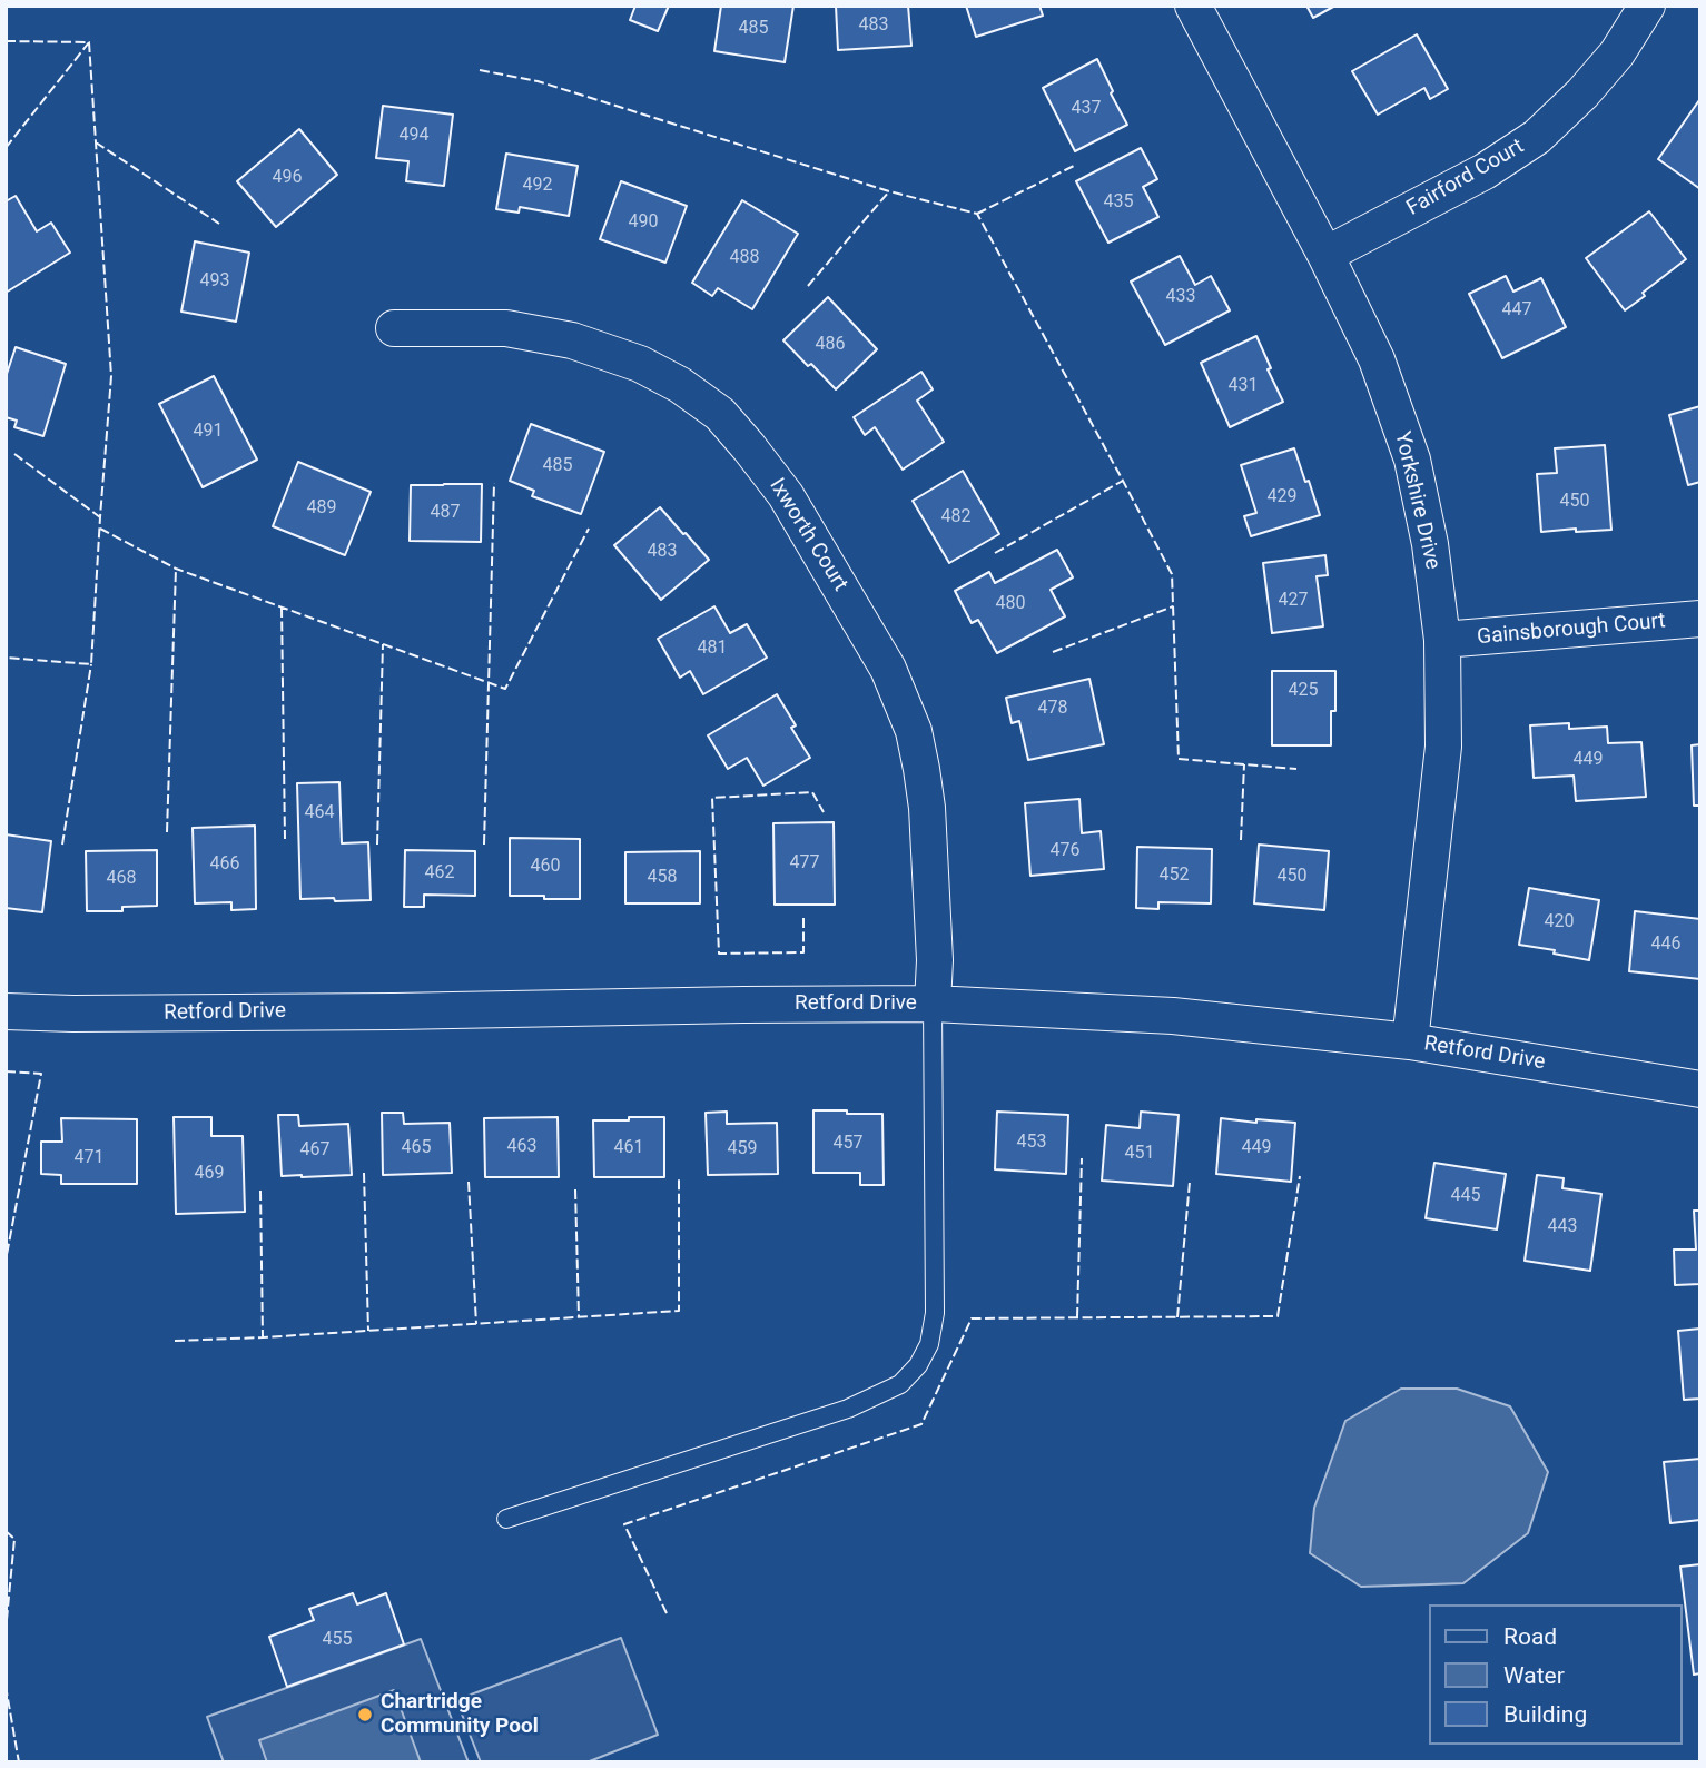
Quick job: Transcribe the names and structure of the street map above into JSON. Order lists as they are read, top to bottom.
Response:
{
  "streets": {
    "street": [
      "Fairford Court",
      "Yorkshire Drive",
      "Ixworth Court",
      "Gainsborough Court",
      "Retford Drive"
    ]
  },
  "crossings": [
    ["Fairford Court", "Yorkshire Drive"],
    ["Yorkshire Drive", "Gainsborough Court"],
    ["Yorkshire Drive", "Retford Drive"],
    ["Ixworth Court", "Retford Drive"]
  ],
  "places": ["Chartridge Community Pool"],
  "house_numbers": [
    "483",
    "485",
    "437",
    "494",
    "496",
    "492",
    "435",
    "490",
    "488",
    "493",
    "433",
    "447",
    "486",
    "431",
    "491",
    "485",
    "429",
    "450",
    "489",
    "487",
    "482",
    "483",
    "427",
    "480",
    "481",
    "425",
    "478",
    "449",
    "464",
    "476",
    "477",
    "466",
    "460",
    "462",
    "452",
    "450",
    "458",
    "468",
    "420",
    "446",
    "453",
    "457",
    "463",
    "465",
    "461",
    "449",
    "459",
    "467",
    "451",
    "471",
    "469",
    "445",
    "443",
    "455"
  ],
  "legend": ["Road", "Water", "Building"]
}
